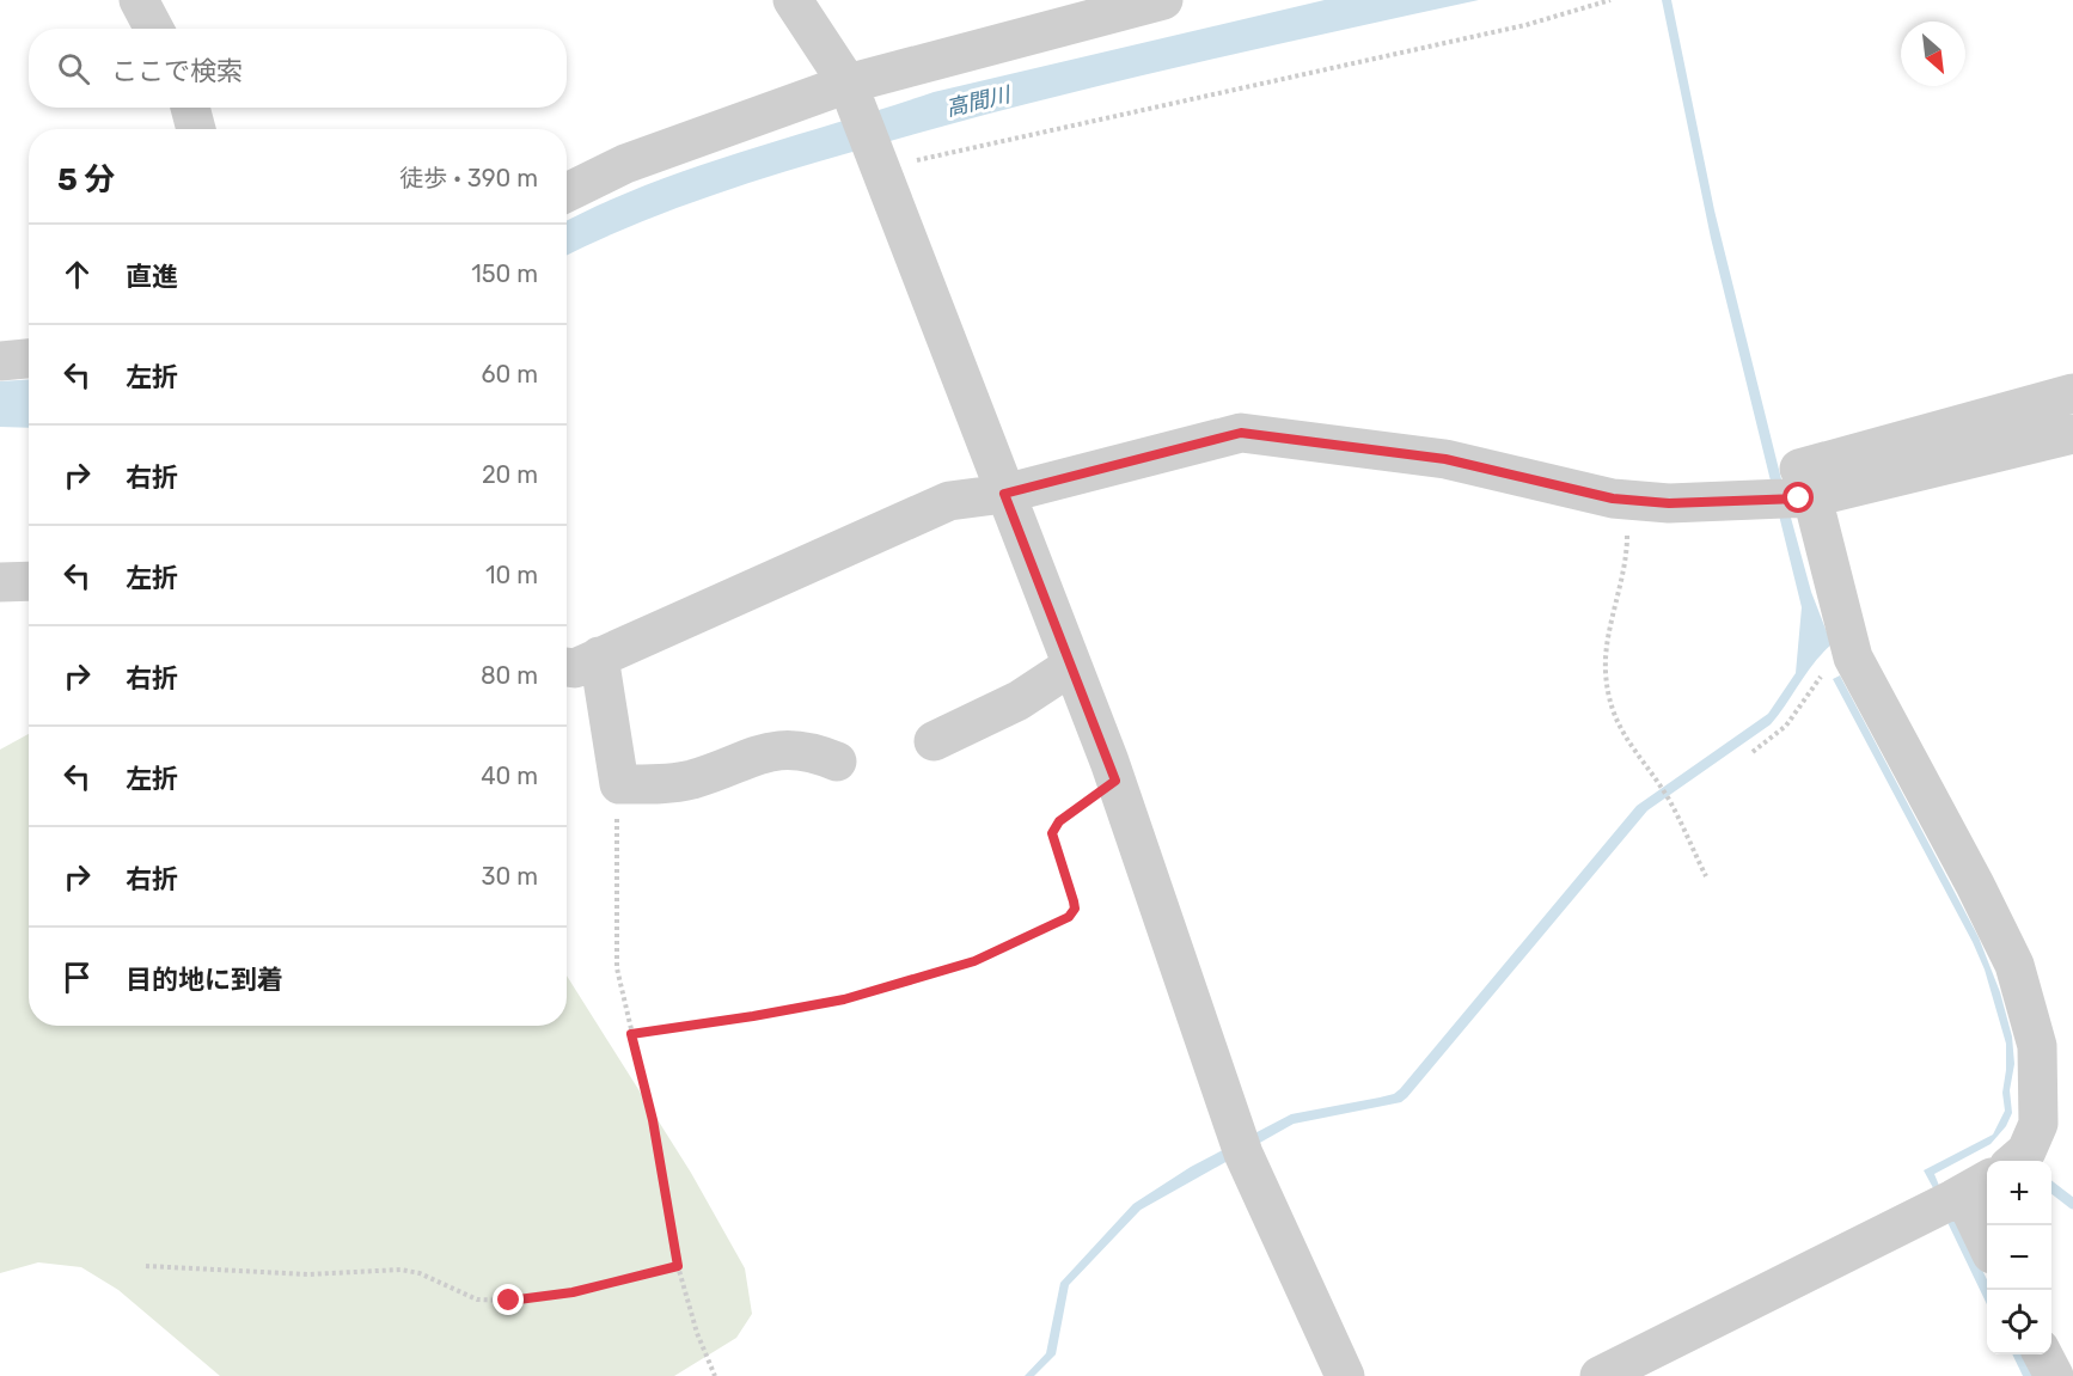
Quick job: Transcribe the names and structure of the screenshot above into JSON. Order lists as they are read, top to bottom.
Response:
{
  "water": ["高間川"],
  "north": "bottom right",
  "page": {
    "search": "ここで検索",
    "heading": ["5 分", "徒歩 · 390 m"],
    "list": [
      ["直進", "150 m"],
      ["左折", "60 m"],
      ["右折", "20 m"],
      ["左折", "10 m"],
      ["右折", "80 m"],
      ["左折", "40 m"],
      ["右折", "30 m"],
      "目的地に到着"
    ],
    "map_buttons": ["+", "−"]
  }
}
